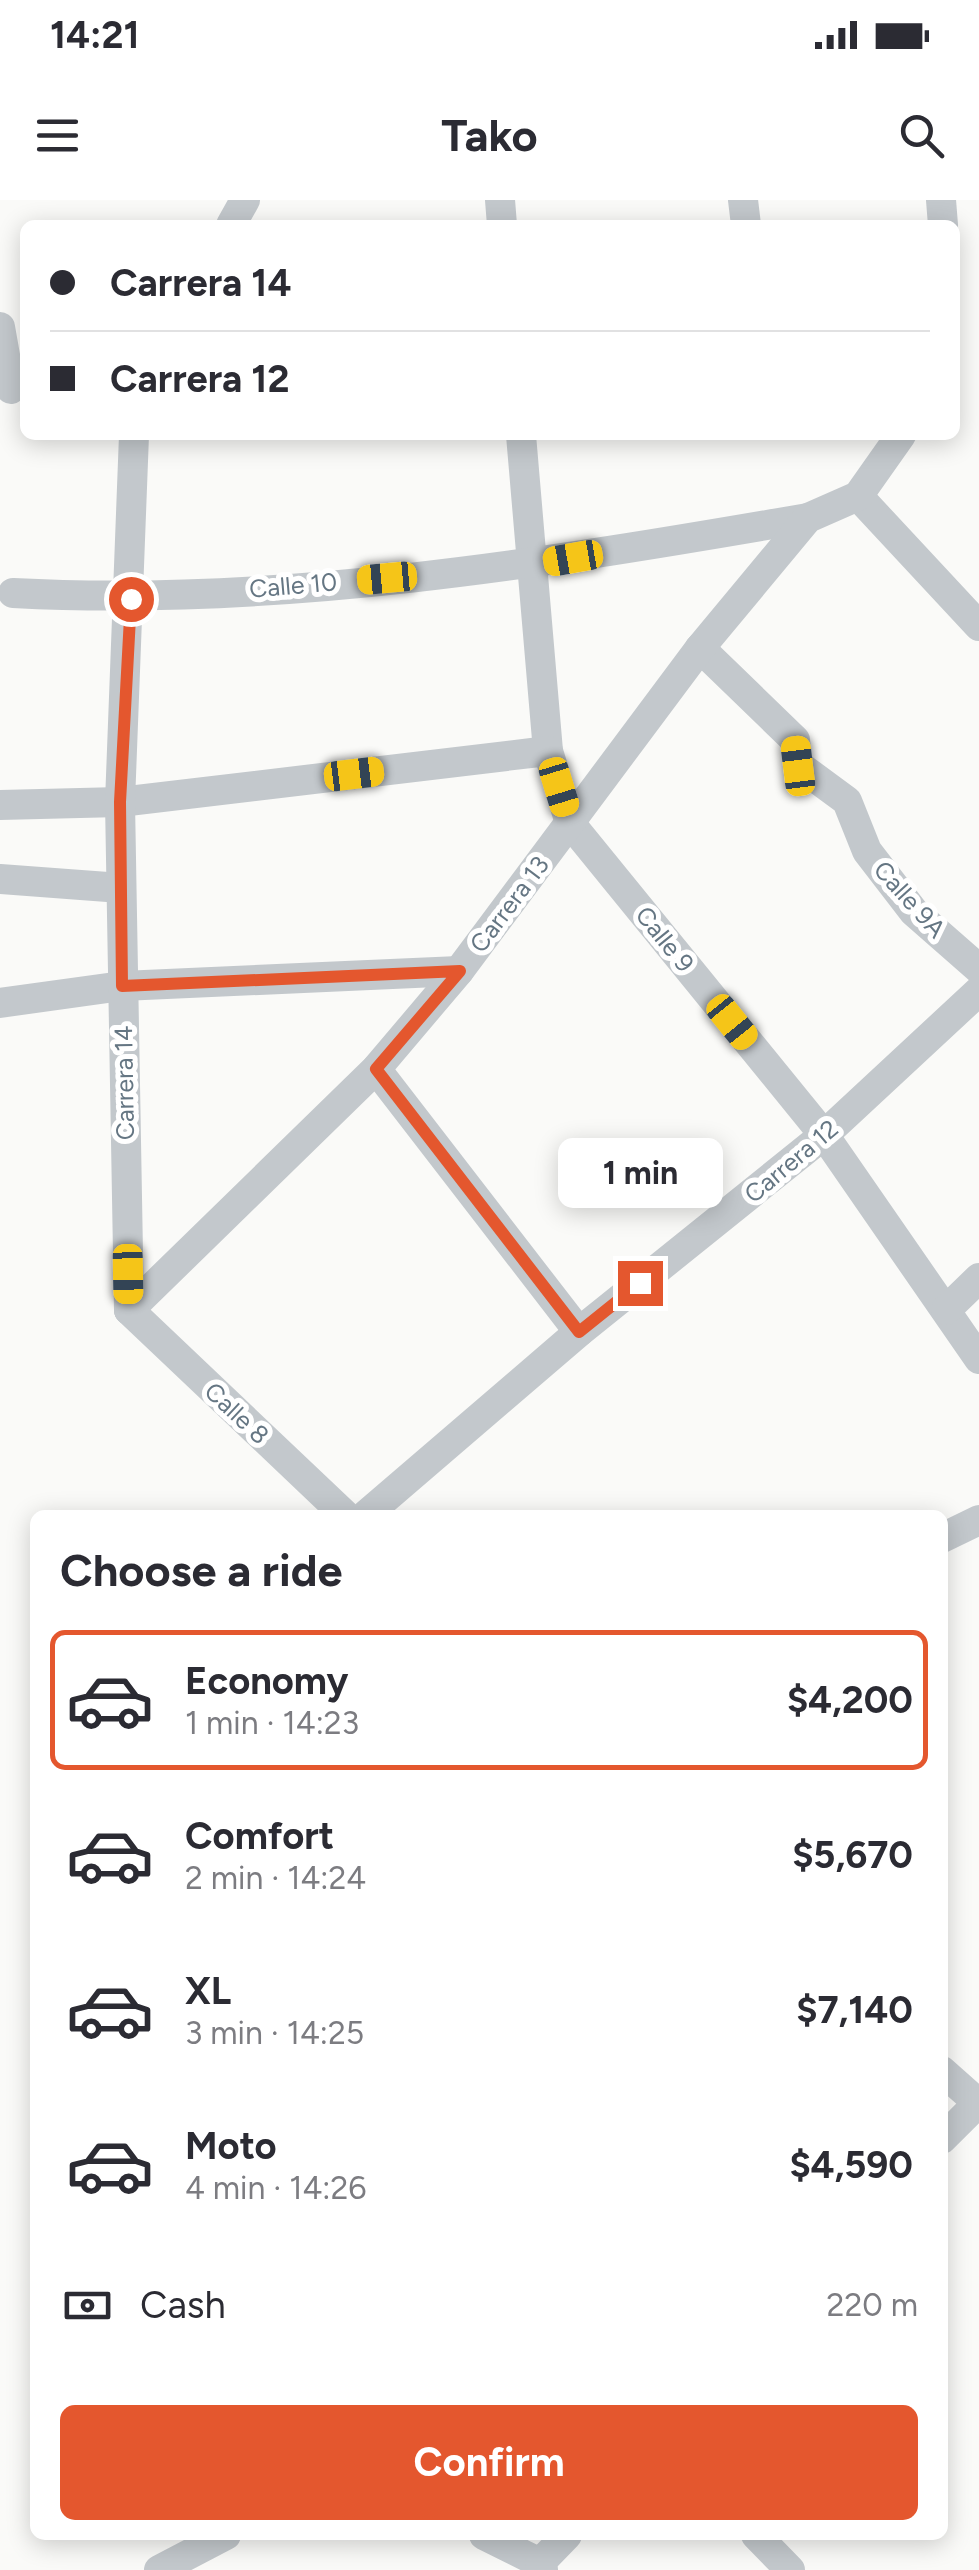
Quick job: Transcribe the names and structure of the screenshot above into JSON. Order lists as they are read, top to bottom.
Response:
{
  "streets": {
    "street": [
      "Calle 10",
      "Calle 9A",
      "Carrera 13",
      "Calle 9",
      "Carrera 14",
      "Carrera 12",
      "Calle 8"
    ]
  },
  "crossings": [
    ["Calle 10", "Carrera 13"],
    ["Calle 10", "Calle 9"],
    ["Calle 10", "Carrera 14"],
    ["Calle 9A", "Carrera 13"],
    ["Carrera 13", "Calle 9"],
    ["Carrera 13", "Carrera 14"],
    ["Carrera 13", "Calle 8"],
    ["Calle 9", "Carrera 12"],
    ["Carrera 14", "Calle 8"]
  ],
  "page": {
    "status": "14:21",
    "header": "Tako",
    "banner": ["Carrera 14", "Carrera 12"],
    "bubble": "1 min",
    "heading": "Choose a ride",
    "list": [
      {
        "name": "Economy",
        "note": "1 min · 14:23",
        "value": "$4,200"
      },
      {
        "name": "Comfort",
        "note": "2 min · 14:24",
        "value": "$5,670"
      },
      {
        "name": "XL",
        "note": "3 min · 14:25",
        "value": "$7,140"
      },
      {
        "name": "Moto",
        "note": "4 min · 14:26",
        "value": "$4,590"
      }
    ],
    "pay": ["Cash", "220 m"],
    "buttons": "Confirm"
  }
}
